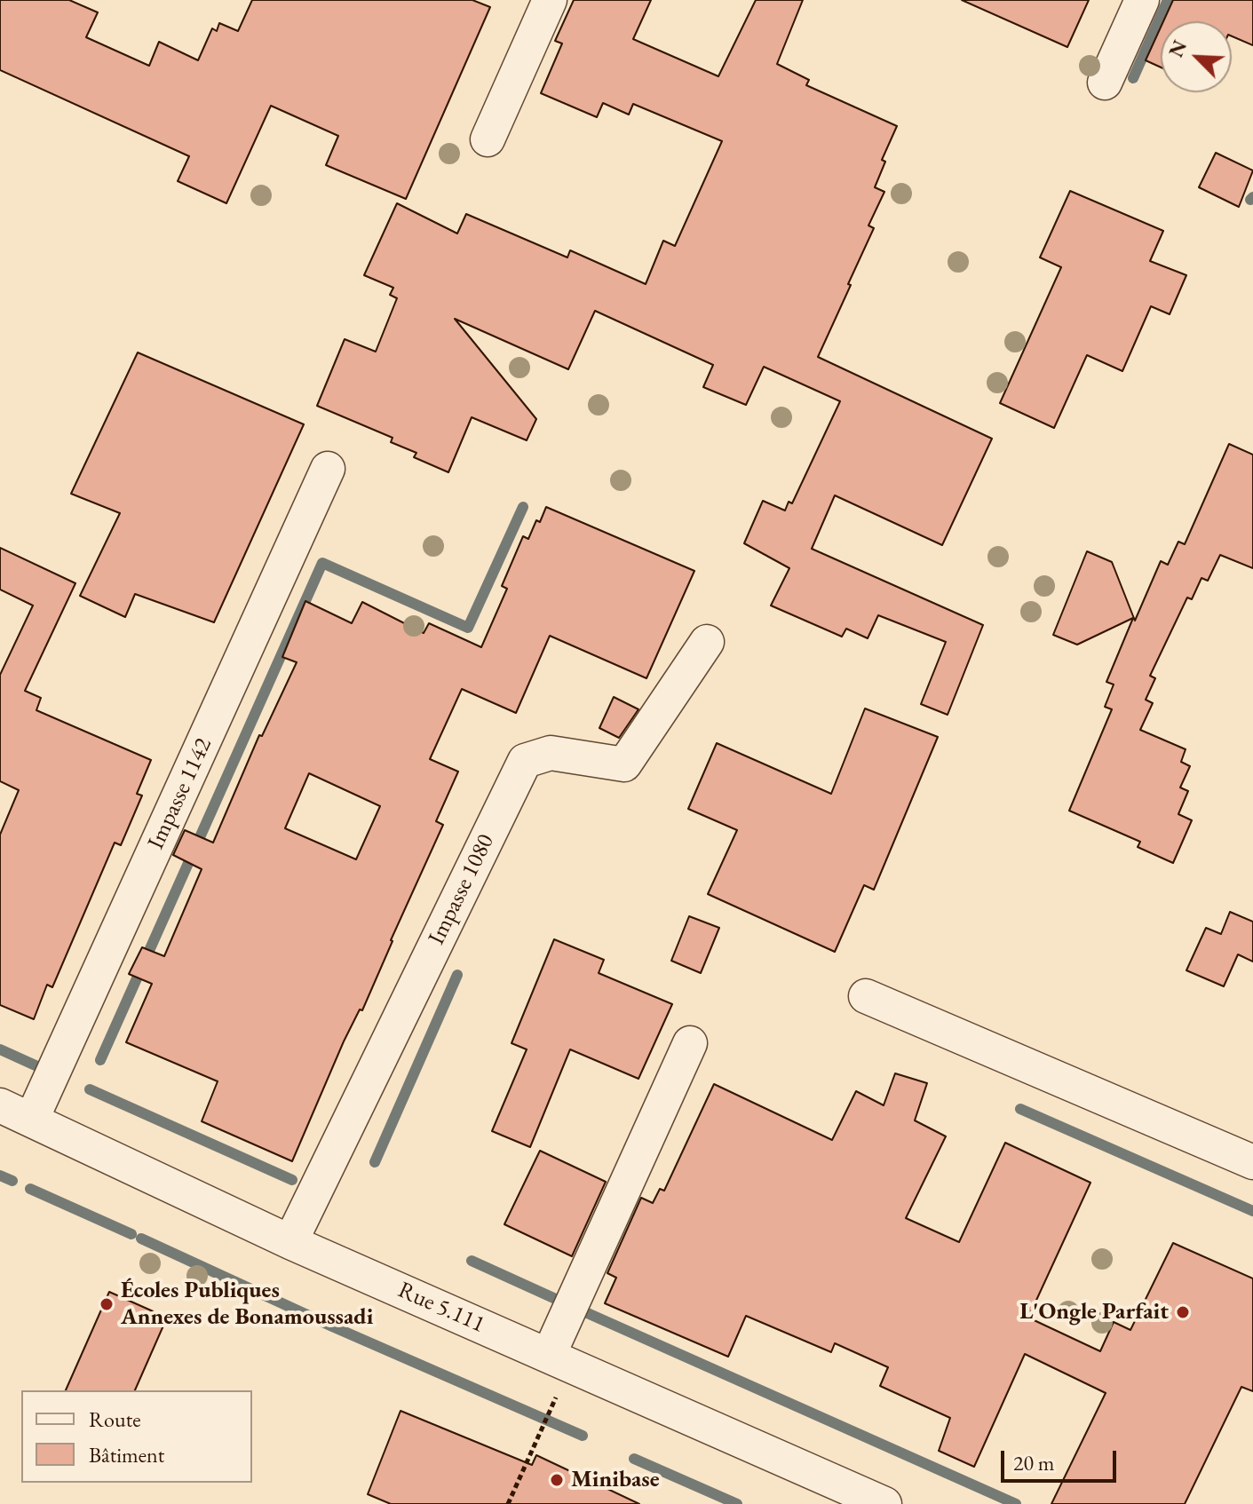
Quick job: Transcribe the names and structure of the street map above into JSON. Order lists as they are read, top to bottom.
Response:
{
  "streets": {
    "street": ["Impasse 1142", "Impasse 1080", "Rue 5.111"]
  },
  "crossings": [
    ["Impasse 1142", "Rue 5.111"],
    ["Impasse 1080", "Rue 5.111"]
  ],
  "places": ["Écoles Publiques Annexes de Bonamoussadi", "L'Ongle Parfait", "Minibase"],
  "legend": ["Route", "Bâtiment"],
  "scale_bar": "20 m",
  "north": "top left"
}
